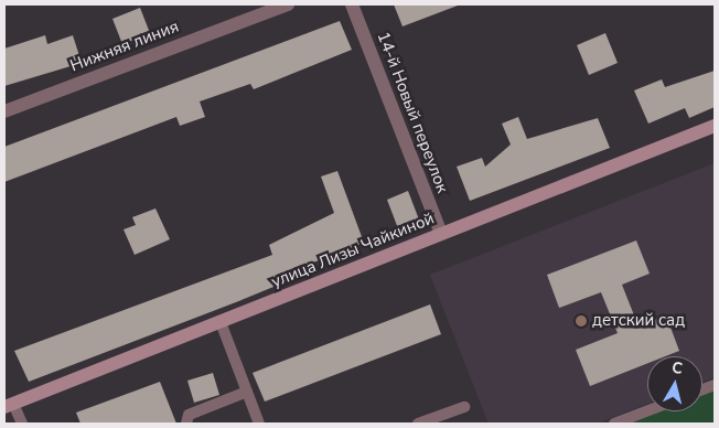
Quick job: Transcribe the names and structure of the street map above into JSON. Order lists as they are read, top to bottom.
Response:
{
  "streets": {
    "main road": ["улица Лизы Чайкиной"],
    "street": ["Нижняя линия", "14-й Новый переулок"]
  },
  "crossings": [
    ["14-й Новый переулок", "улица Лизы Чайкиной"]
  ],
  "places": ["детский сад"],
  "north": "top"
}
